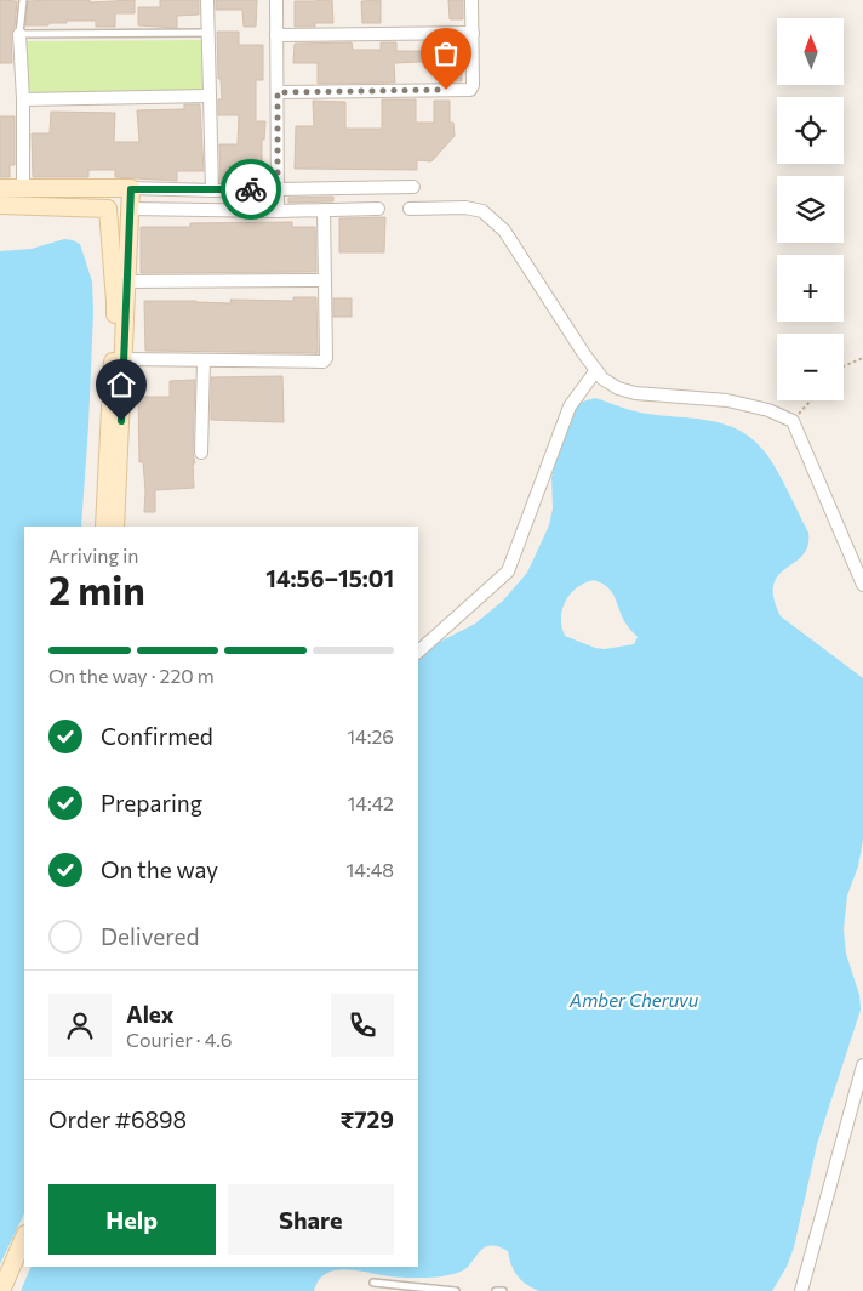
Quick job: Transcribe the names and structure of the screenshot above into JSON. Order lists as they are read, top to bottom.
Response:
{
  "water": ["Amber Cheruvu"],
  "north": "top",
  "page": {
    "map_buttons": ["+", "−"],
    "heading": ["2 min", "Arriving in", "14:56–15:01"],
    "panel": [
      "Alex",
      "Courier · 4.6",
      "Order #6898",
      "₹729"
    ],
    "bar": "On the way · 220 m",
    "list": [
      ["Confirmed", "14:26"],
      ["Preparing", "14:42"],
      ["On the way", "14:48"],
      "Delivered"
    ],
    "buttons": ["Help", "Share"]
  }
}
